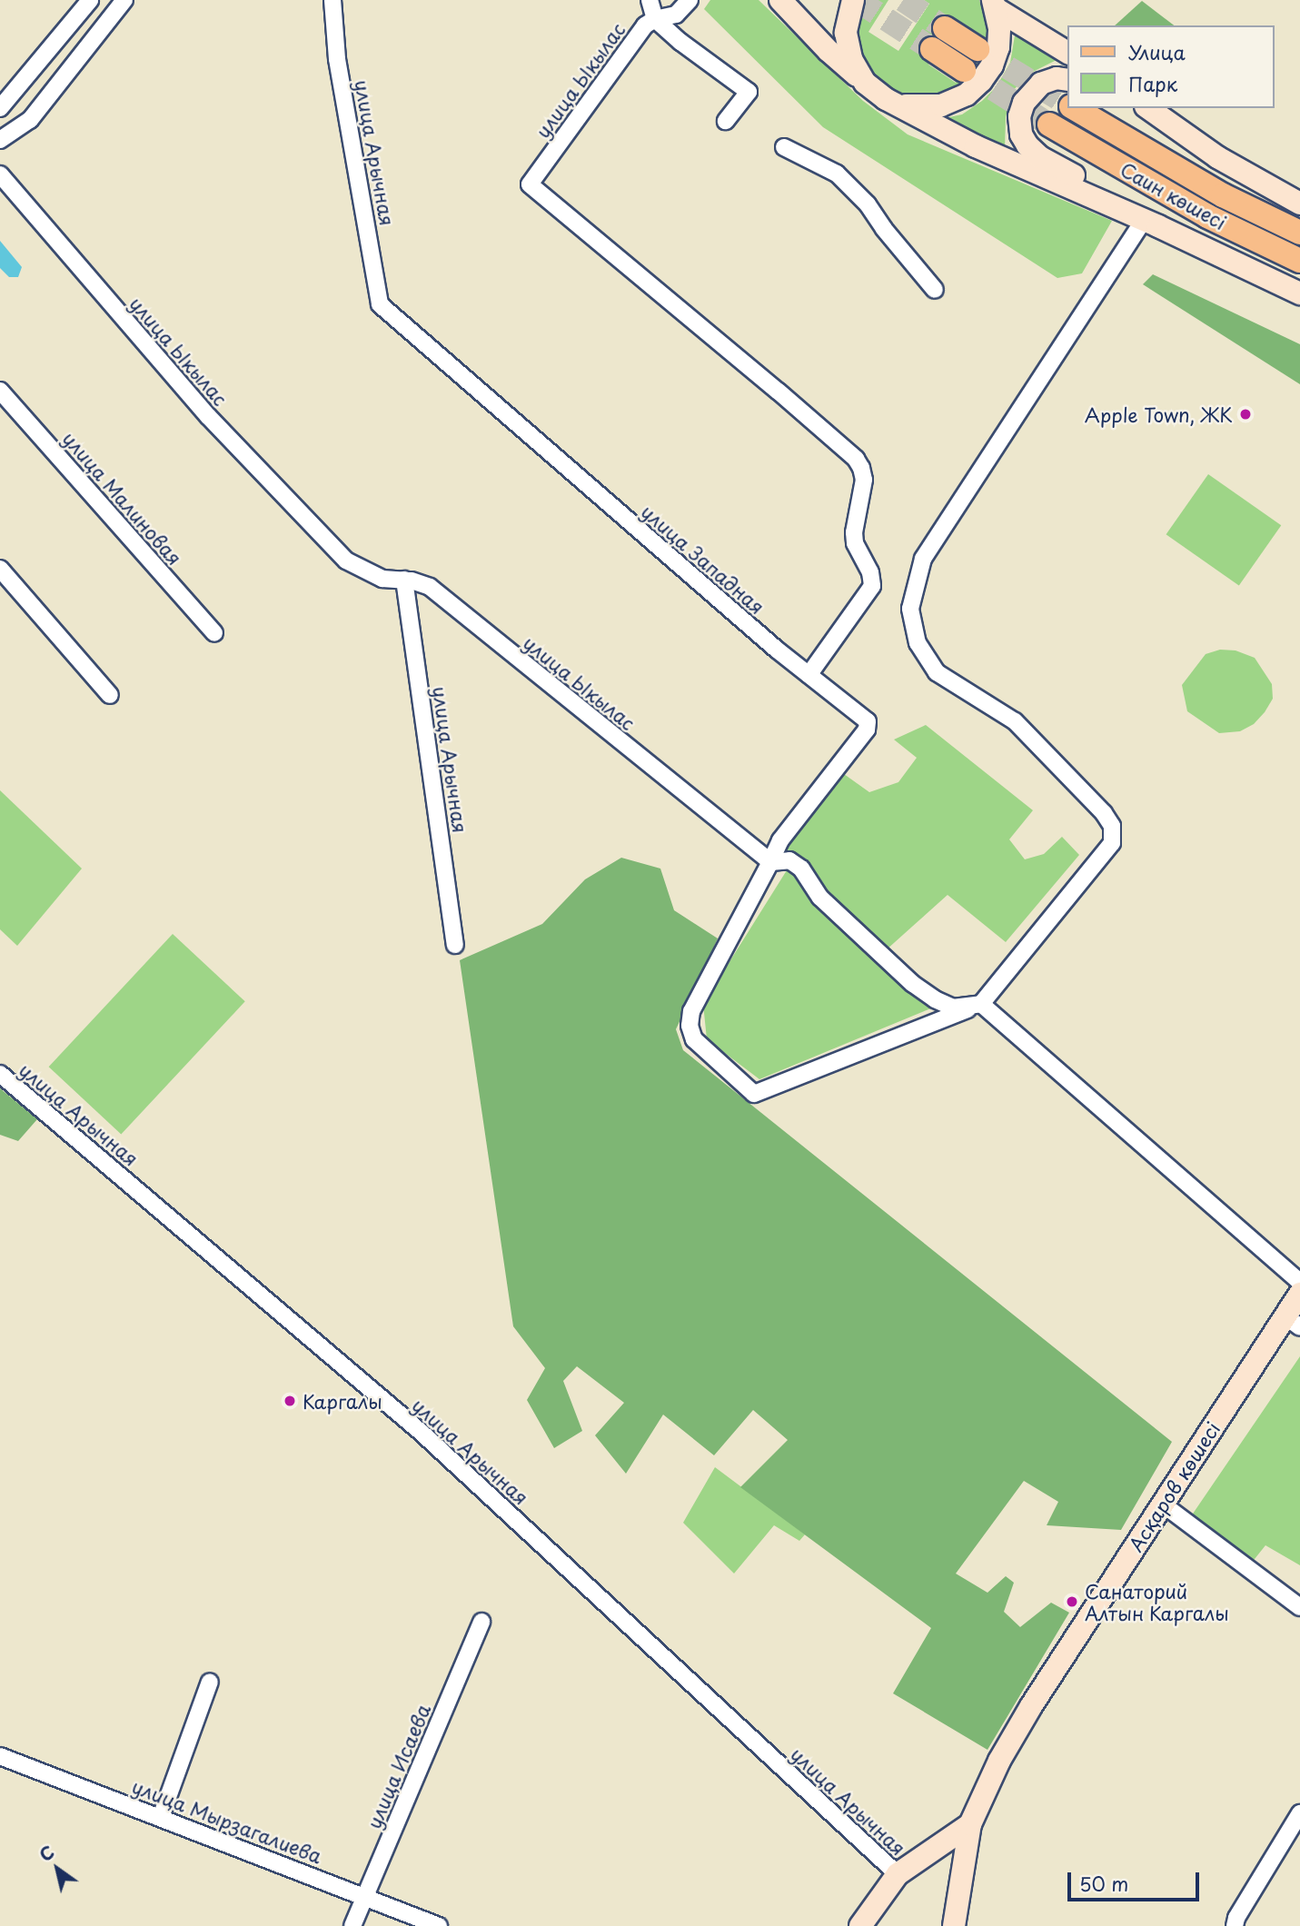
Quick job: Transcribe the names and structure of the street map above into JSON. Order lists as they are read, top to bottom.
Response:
{
  "streets": {
    "main road": ["Саин көшесі"],
    "street": [
      "улица Ыкылас",
      "улица Арычная",
      "улица Малиновая",
      "улица Западная",
      "Асқаров көшесі",
      "улица Исаева",
      "улица Мырзагалиева"
    ]
  },
  "crossings": [
    ["улица Ыкылас", "улица Арычная"],
    ["улица Ыкылас", "улица Западная"],
    ["улица Арычная", "улица Западная"],
    ["улица Исаева", "улица Мырзагалиева"]
  ],
  "places": ["Apple Town, ЖК", "Каргалы", "Санаторий Алтын Каргалы"],
  "legend": ["Улица", "Парк"],
  "scale_bar": "50 m",
  "north": "top left"
}
